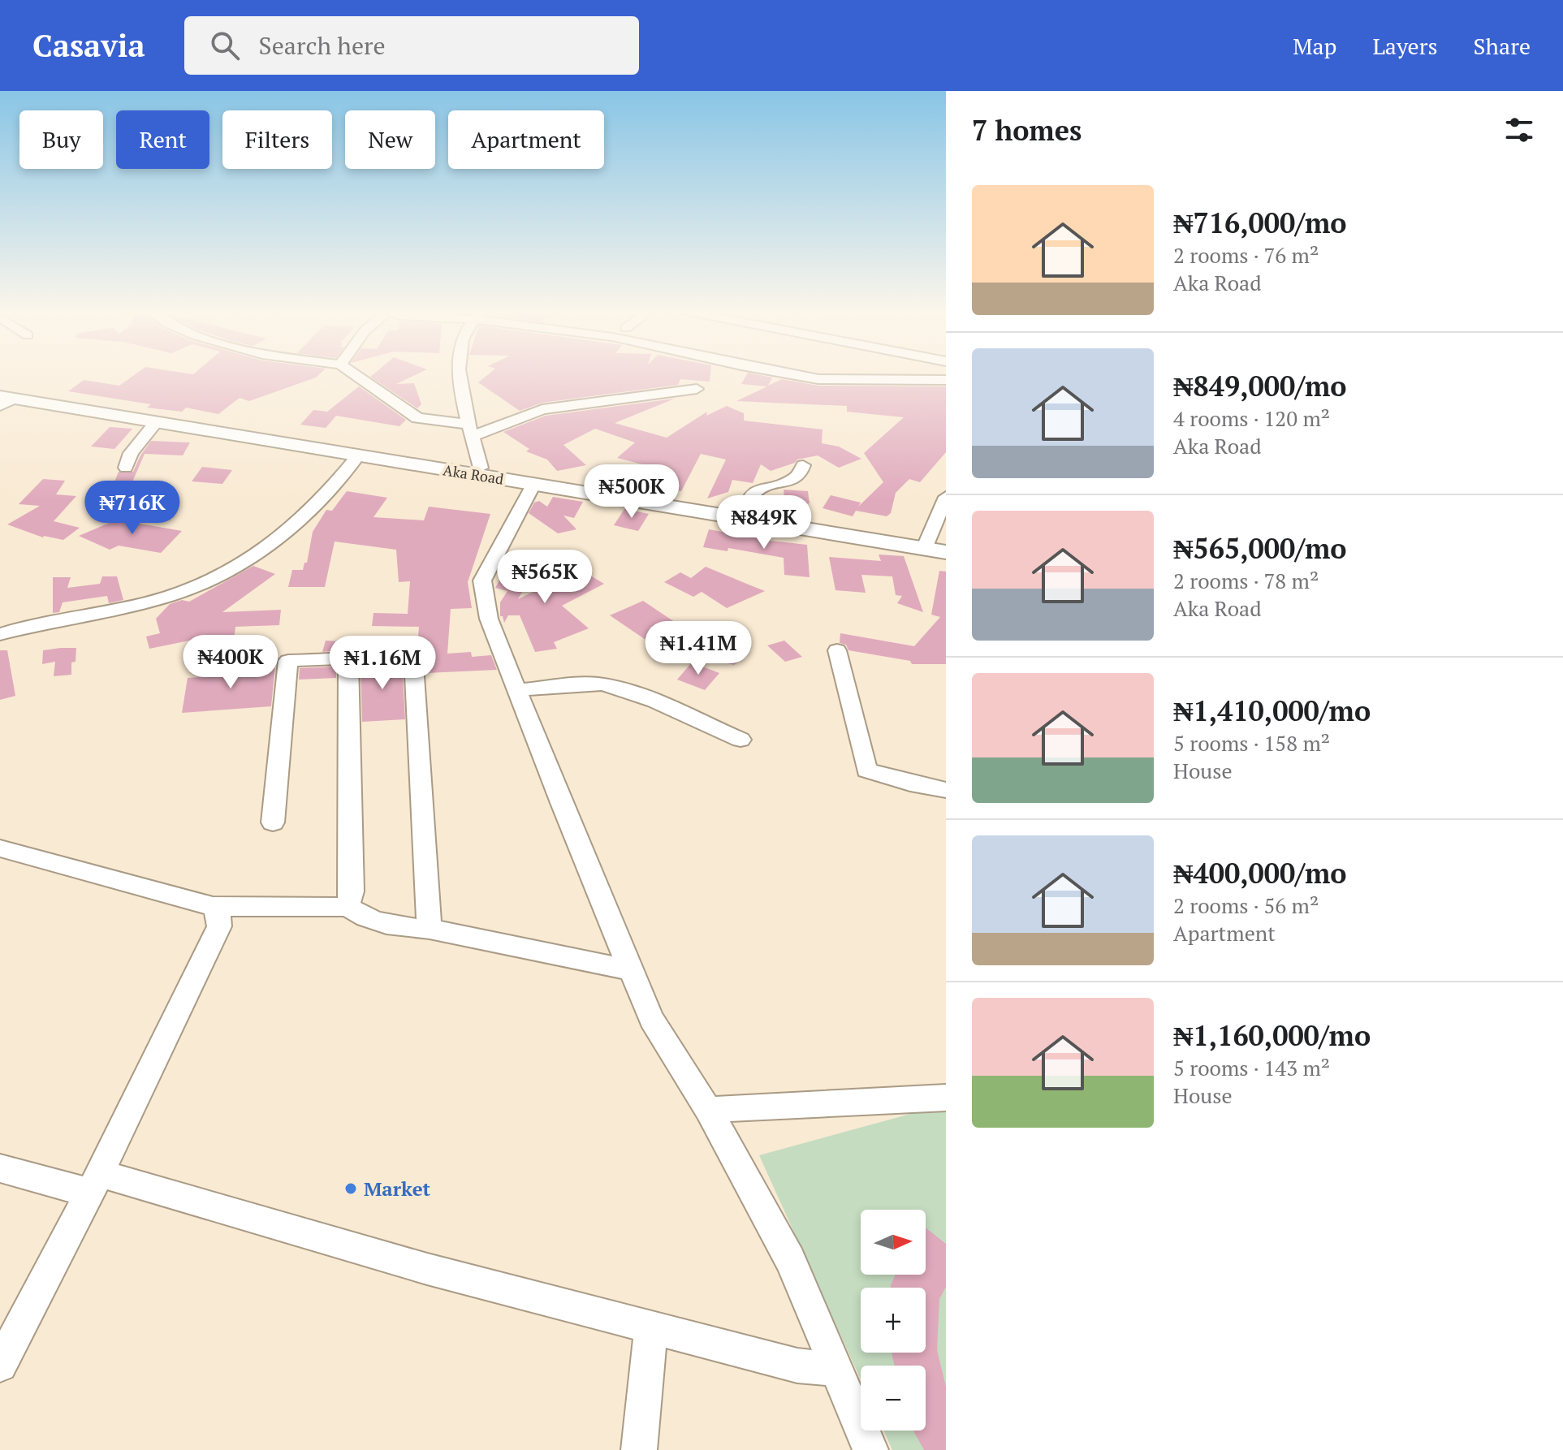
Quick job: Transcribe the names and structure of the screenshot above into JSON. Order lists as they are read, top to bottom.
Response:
{
  "streets": {
    "main road": ["Aka Road"]
  },
  "places": ["Market"],
  "north": "right",
  "page": {
    "header": "Casavia",
    "search": "Search here",
    "nav": ["Map", "Layers", "Share"],
    "heading": "7 homes",
    "chip": [
      "Buy",
      "Rent",
      "Filters",
      "New",
      "Apartment"
    ],
    "list": [
      {
        "name": "₦716,000/mo",
        "note": "2 rooms · 76 m² · Aka Road"
      },
      {
        "name": "₦849,000/mo",
        "note": "4 rooms · 120 m² · Aka Road"
      },
      {
        "name": "₦565,000/mo",
        "note": "2 rooms · 78 m² · Aka Road"
      },
      {
        "name": "₦1,410,000/mo",
        "note": "5 rooms · 158 m² · House"
      },
      {
        "name": "₦400,000/mo",
        "note": "2 rooms · 56 m² · Apartment"
      },
      {
        "name": "₦1,160,000/mo",
        "note": "5 rooms · 143 m² · House"
      }
    ],
    "price": [
      "₦500K",
      "₦716K",
      "₦849K",
      "₦565K",
      "₦1.41M",
      "₦400K",
      "₦1.16M"
    ],
    "map_buttons": ["+", "−"]
  }
}
